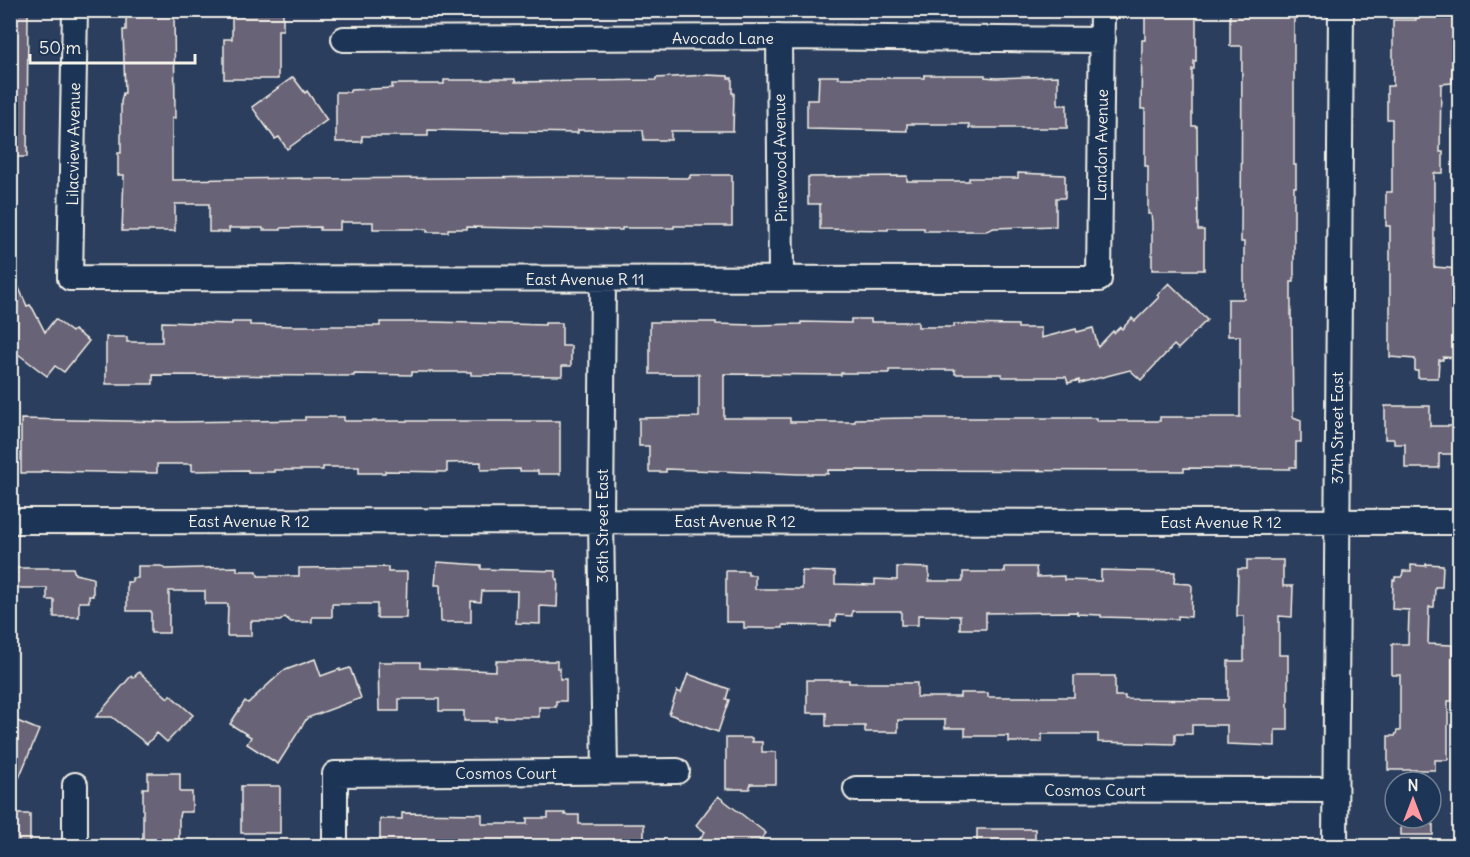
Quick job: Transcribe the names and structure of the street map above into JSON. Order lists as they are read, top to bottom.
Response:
{
  "streets": {
    "street": [
      "Avocado Lane",
      "Lilacview Avenue",
      "Landon Avenue",
      "Pinewood Avenue",
      "East Avenue R 11",
      "37th Street East",
      "East Avenue R 12",
      "36th Street East",
      "Cosmos Court"
    ]
  },
  "crossings": [
    ["Avocado Lane", "Landon Avenue"],
    ["Avocado Lane", "Pinewood Avenue"],
    ["Lilacview Avenue", "East Avenue R 11"],
    ["Landon Avenue", "East Avenue R 11"],
    ["Pinewood Avenue", "East Avenue R 11"],
    ["East Avenue R 11", "36th Street East"],
    ["37th Street East", "East Avenue R 12"],
    ["37th Street East", "Cosmos Court"],
    ["East Avenue R 12", "36th Street East"],
    ["36th Street East", "Cosmos Court"]
  ],
  "scale_bar": "50 m",
  "north": "top"
}
